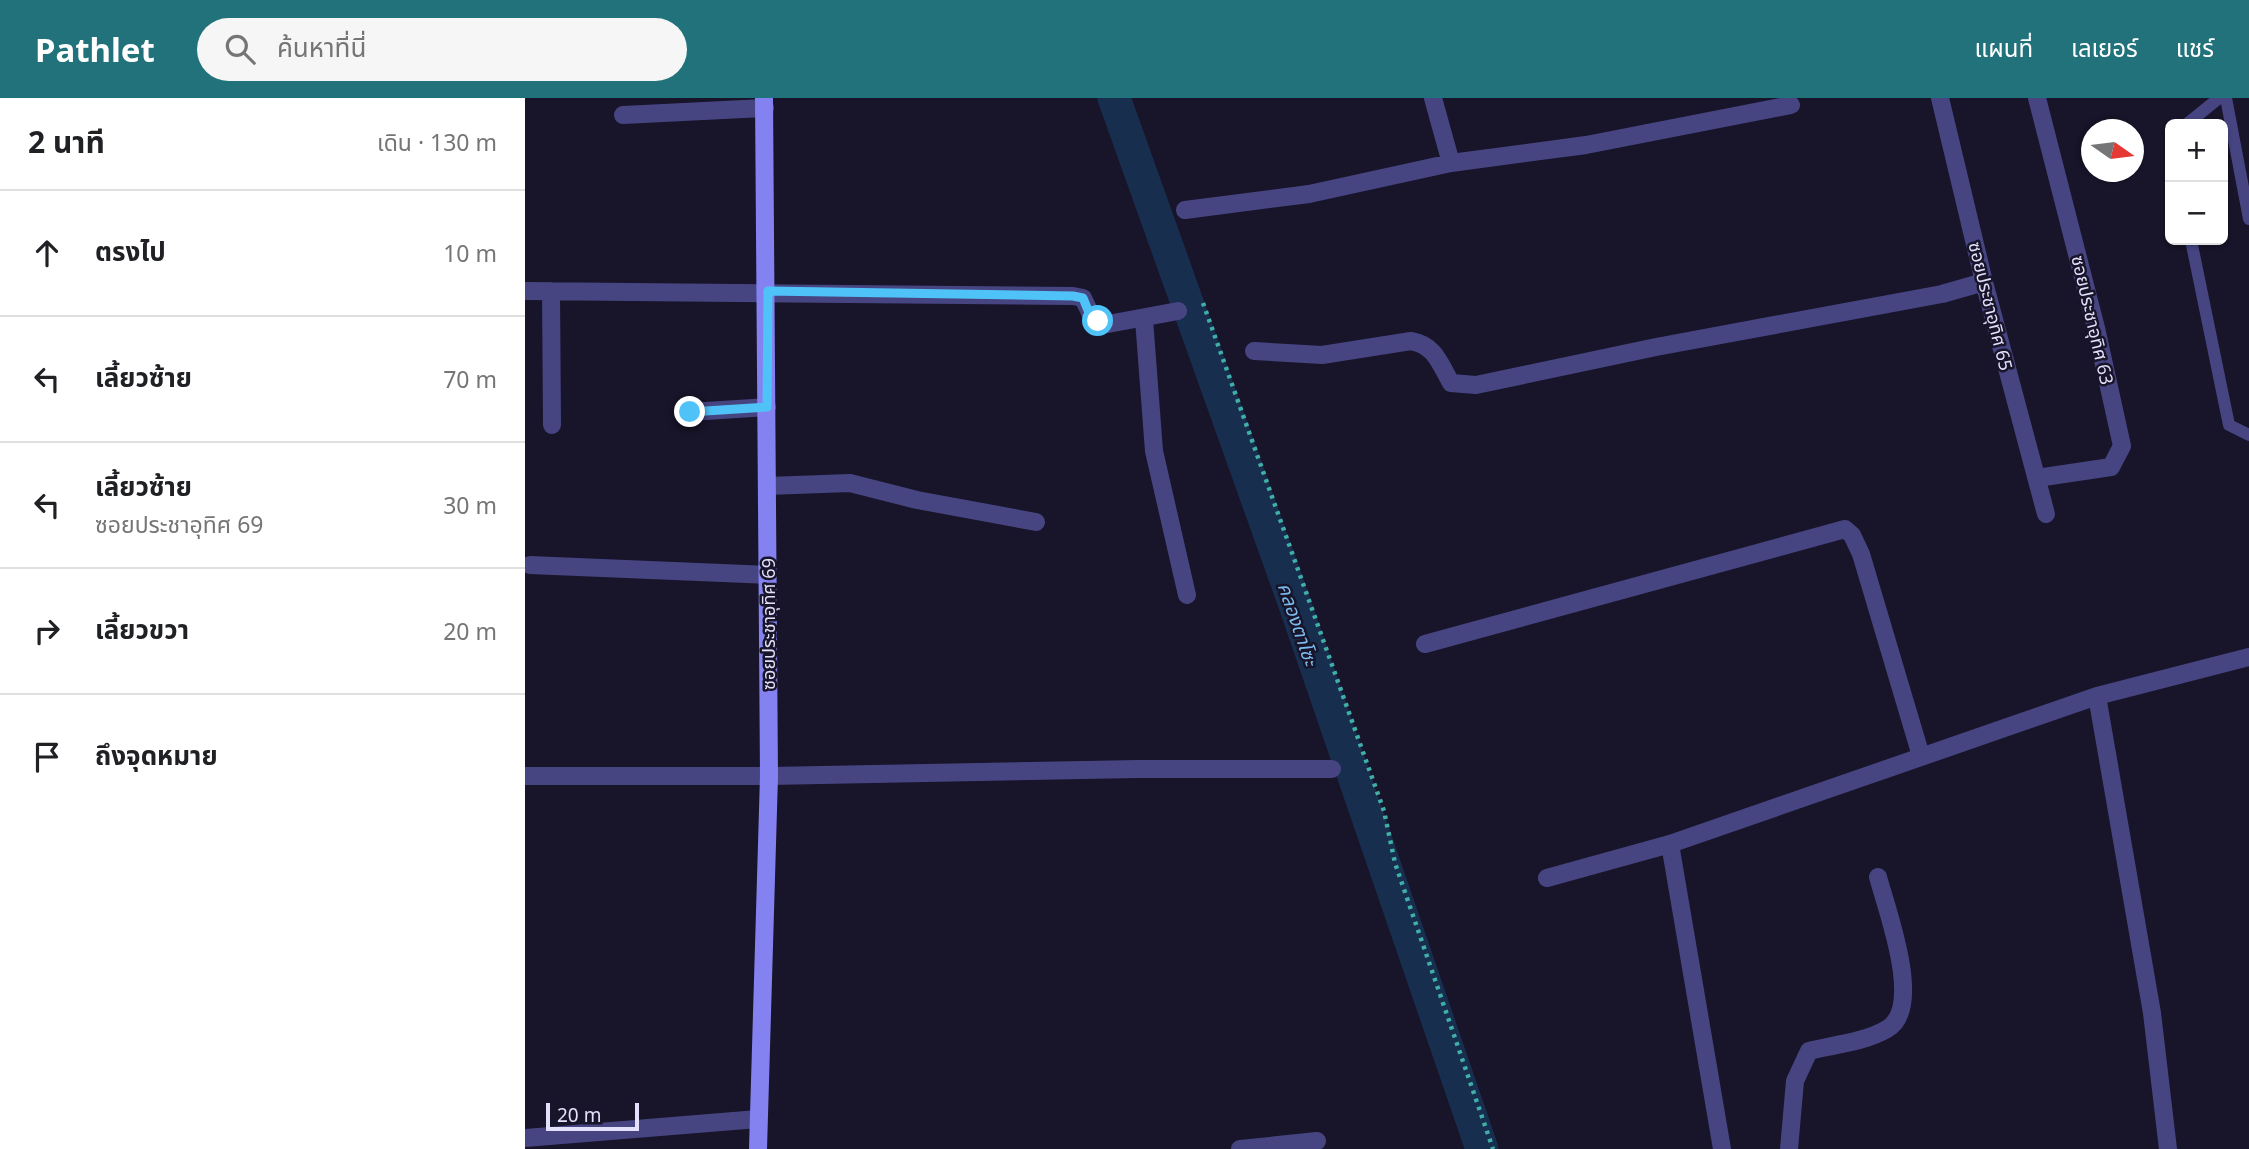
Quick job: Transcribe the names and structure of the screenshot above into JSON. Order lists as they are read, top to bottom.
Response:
{
  "streets": {
    "street": ["ซอยประชาอุทิศ 65", "ซอยประชาอุทิศ 63", "ซอยประชาอุทิศ 69"]
  },
  "crossings": [
    ["ซอยประชาอุทิศ 65", "ซอยประชาอุทิศ 63"]
  ],
  "water": ["คลองตาโซะ"],
  "scale_bar": "20 m",
  "north": "right",
  "page": {
    "header": "Pathlet",
    "search": "ค้นหาที่นี่",
    "nav": ["แผนที่", "เลเยอร์", "แชร์"],
    "heading": ["2 นาที", "เดิน · 130 m"],
    "map_buttons": ["+", "−"],
    "list": [
      ["ตรงไป", "10 m"],
      ["เลี้ยวซ้าย", "70 m"],
      ["เลี้ยวซ้าย", "ซอยประชาอุทิศ 69", "30 m"],
      ["เลี้ยวขวา", "20 m"],
      "ถึงจุดหมาย"
    ],
    "scale": "20 m"
  }
}
